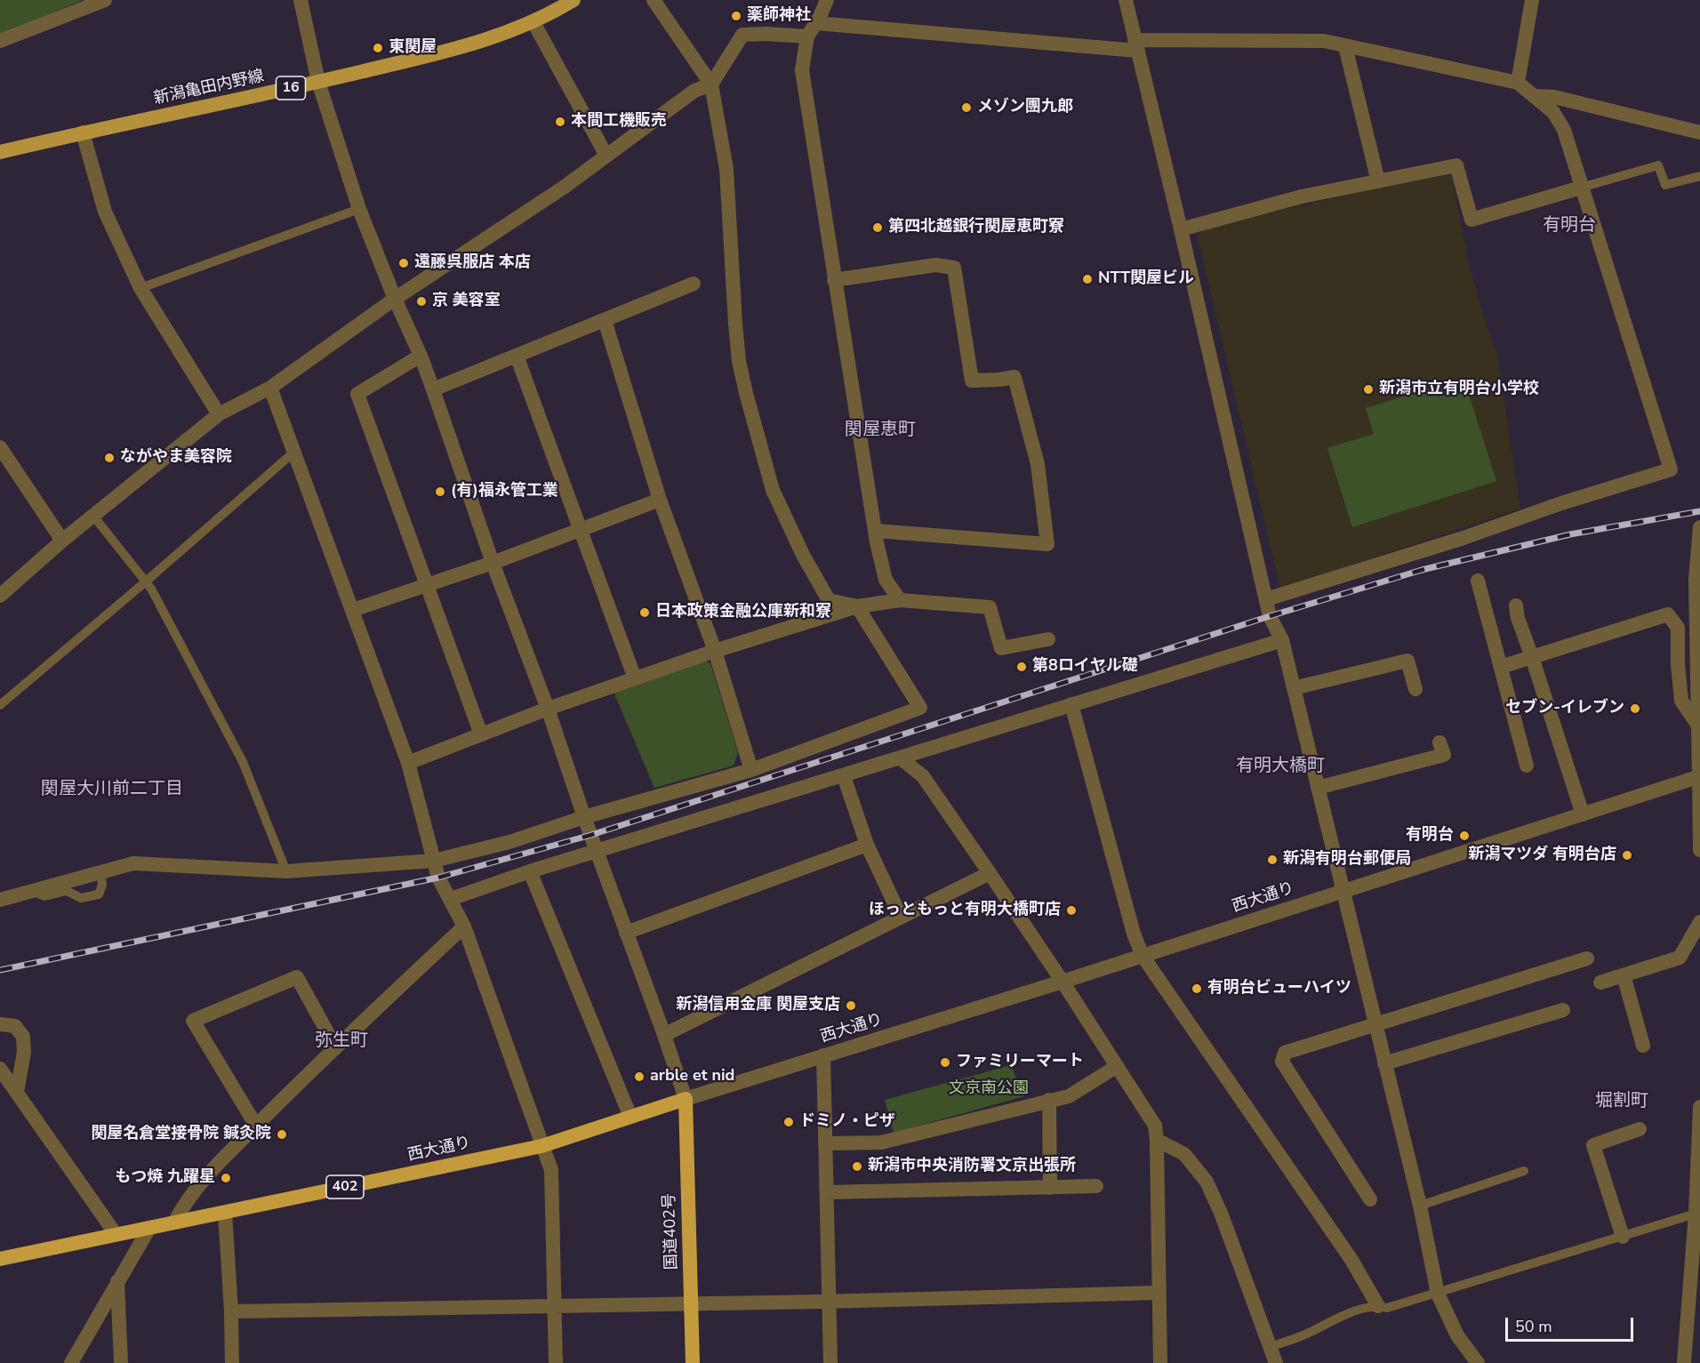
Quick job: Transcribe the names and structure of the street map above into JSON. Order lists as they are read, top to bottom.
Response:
{
  "streets": {
    "highway": ["西大通り", "402", "国道402号"],
    "main road": ["新潟亀田内野線", "16"]
  },
  "crossings": [
    ["西大通り", "国道402号"]
  ],
  "districts": [
    "有明台",
    "関屋恵町",
    "有明大橋町",
    "関屋大川前二丁目",
    "弥生町",
    "堀割町"
  ],
  "parks": ["文京南公園"],
  "places": [
    "薬師神社",
    "東関屋",
    "メゾン團九郎",
    "本間工機販売",
    "第四北越銀行関屋恵町寮",
    "遠藤呉服店 本店",
    "NTT関屋ビル",
    "京 美容室",
    "新潟市立有明台小学校",
    "ながやま美容院",
    "(有)福永管工業",
    "日本政策金融公庫新和寮",
    "第8ロイヤル礎",
    "セブン-イレブン",
    "有明台",
    "新潟マツダ 有明台店",
    "新潟有明台郵便局",
    "ほっともっと有明大橋町店",
    "有明台ビューハイツ",
    "新潟信用金庫 関屋支店",
    "ファミリーマート",
    "arble et nid",
    "ドミノ・ピザ",
    "関屋名倉堂接骨院 鍼灸院",
    "新潟市中央消防署文京出張所",
    "もつ焼 九躍星"
  ],
  "scale_bar": "50 m"
}
